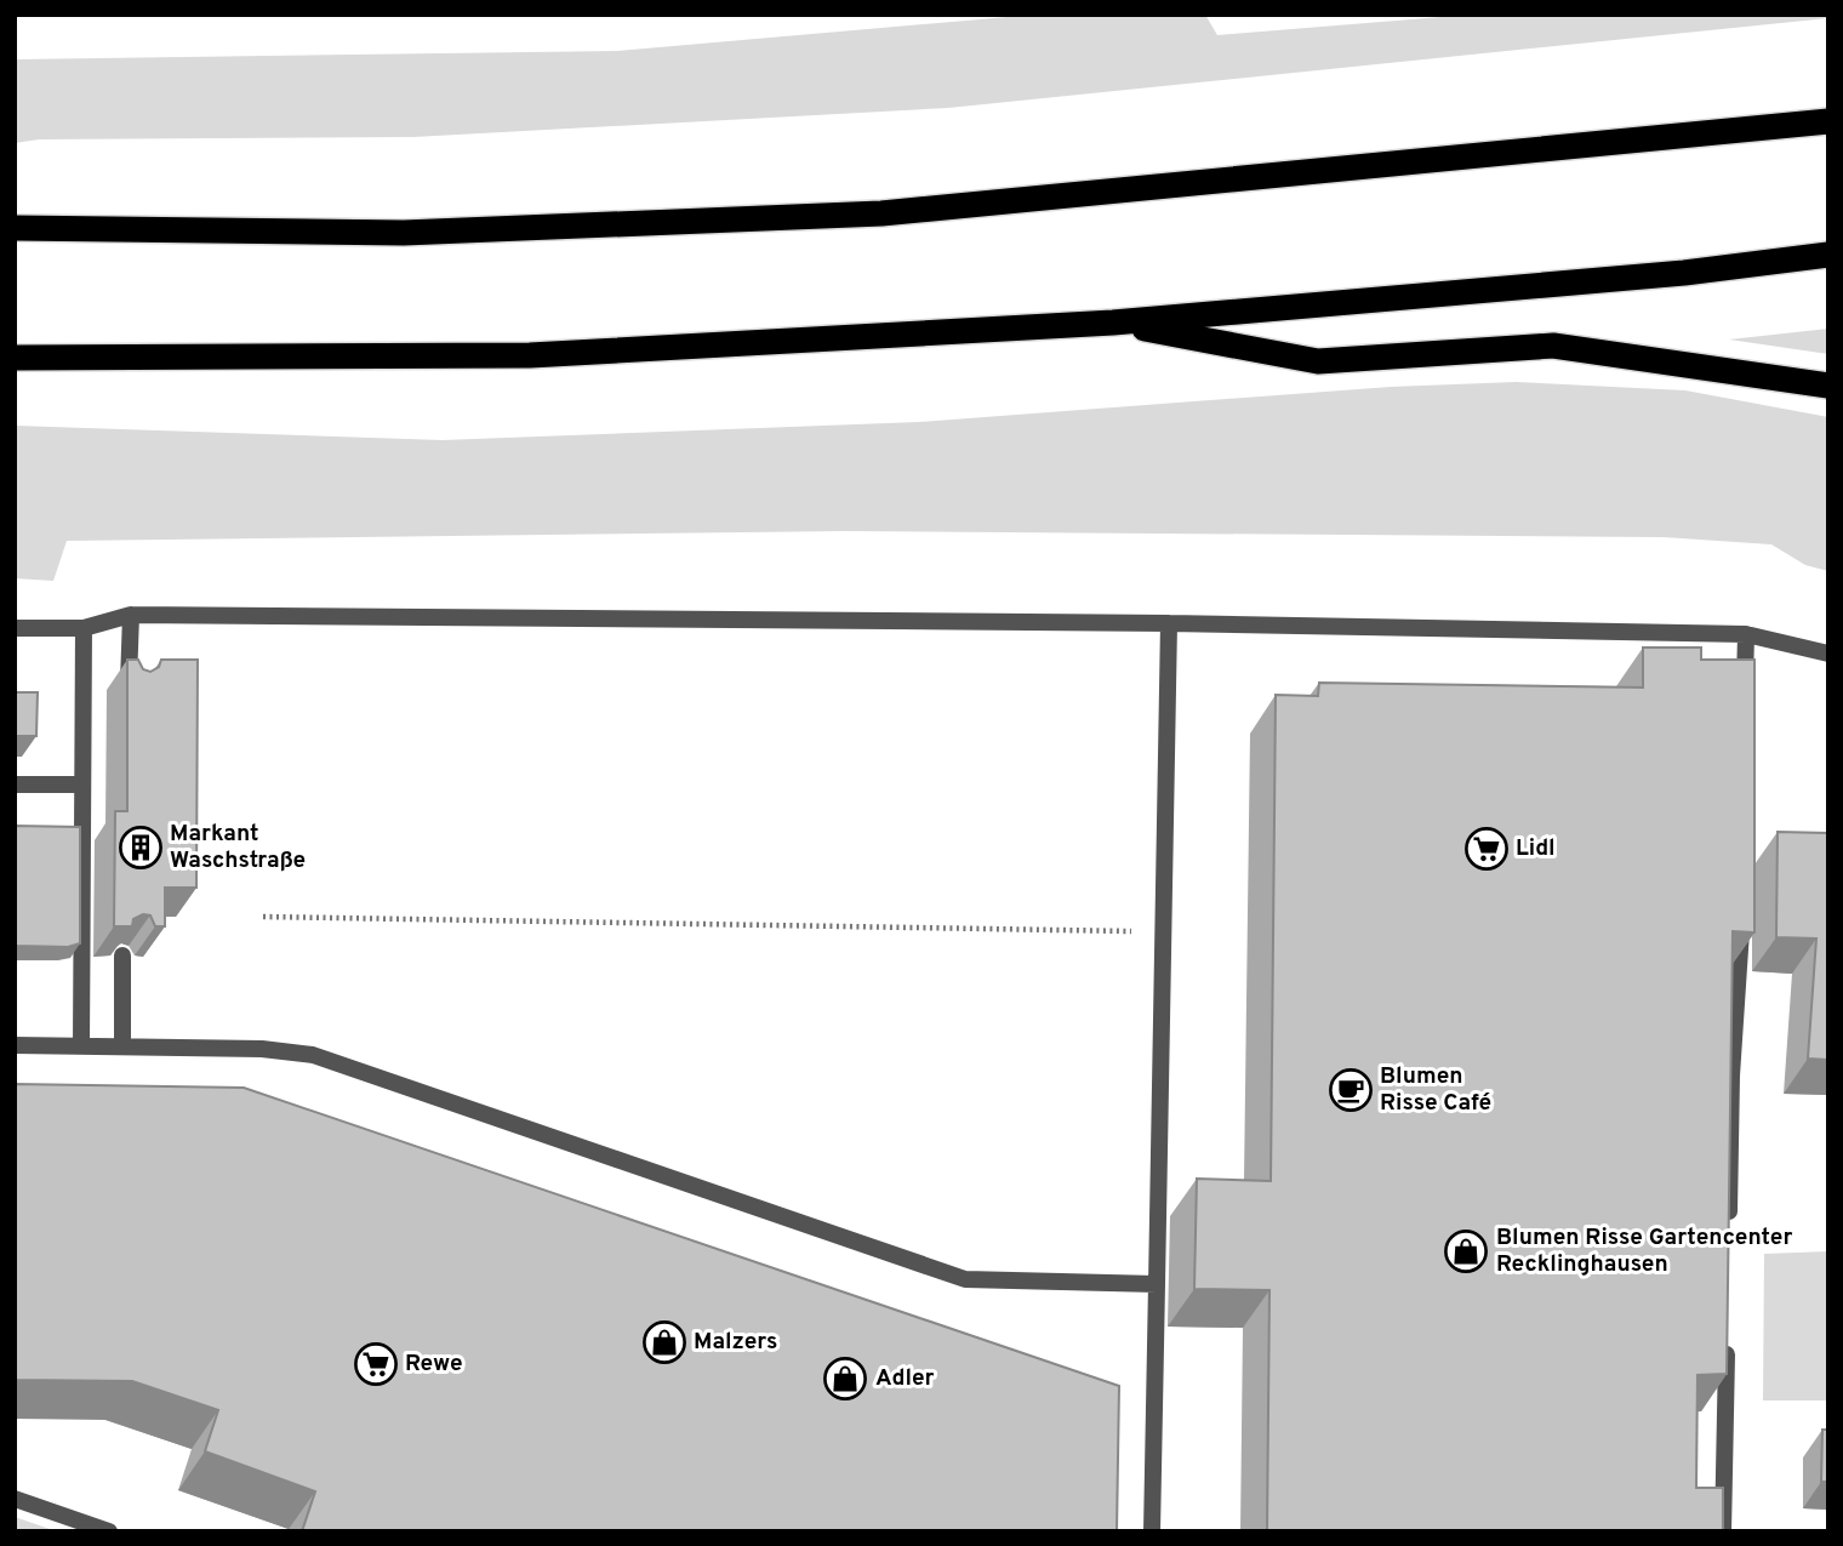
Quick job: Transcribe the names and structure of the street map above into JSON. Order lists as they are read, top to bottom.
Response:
{
  "places": {
    "building": ["Markant Waschstraße"],
    "supermarket": ["Lidl", "Rewe"],
    "cafe": ["Blumen Risse Café"],
    "shop": ["Blumen Risse Gartencenter Recklinghausen", "Malzers", "Adler"]
  }
}
